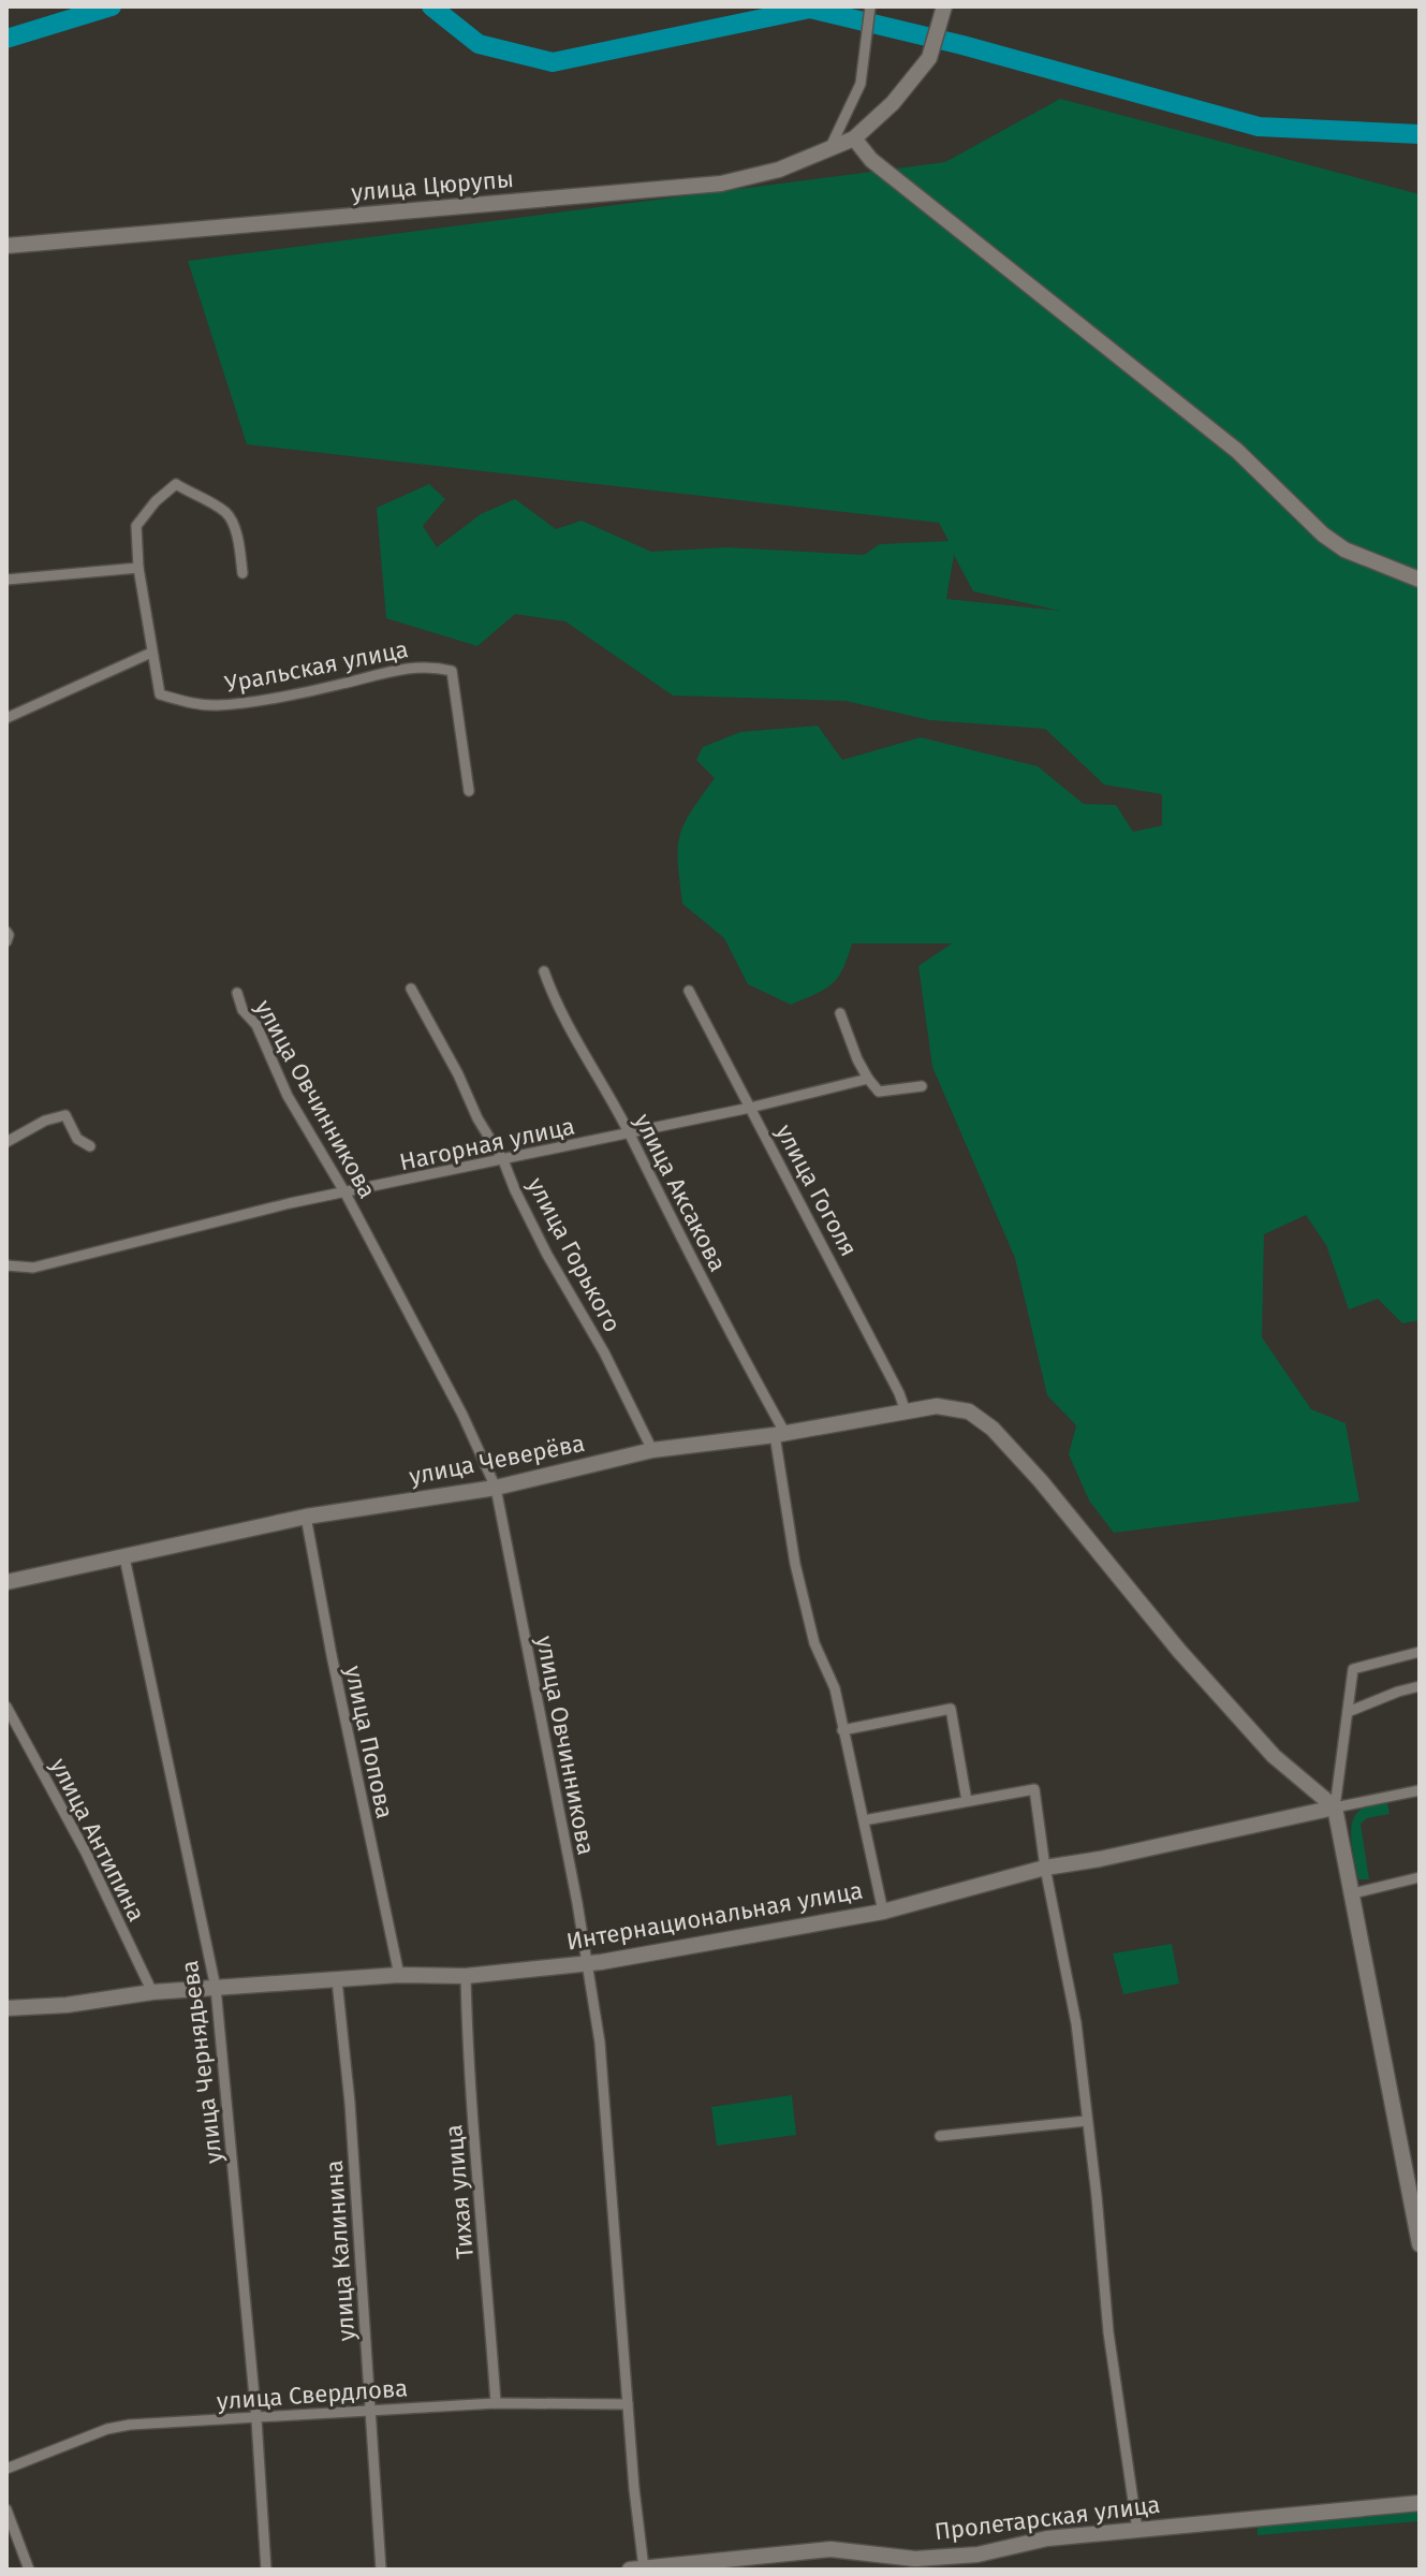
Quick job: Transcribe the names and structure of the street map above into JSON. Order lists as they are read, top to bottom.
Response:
{
  "streets": {
    "street": [
      "улица Цюрупы",
      "Уральская улица",
      "улица Овчинникова",
      "Нагорная улица",
      "улица Гоголя",
      "улица Аксакова",
      "улица Горького",
      "улица Чеверёва",
      "улица Попова",
      "улица Антипина",
      "Интернациональная улица",
      "улица Чернядьева",
      "Тихая улица",
      "улица Калинина",
      "улица Свердлова",
      "Пролетарская улица"
    ]
  },
  "crossings": [
    ["улица Овчинникова", "Нагорная улица"],
    ["улица Овчинникова", "улица Чеверёва"],
    ["улица Овчинникова", "Интернациональная улица"],
    ["улица Овчинникова", "улица Свердлова"],
    ["улица Овчинникова", "Пролетарская улица"],
    ["Нагорная улица", "улица Гоголя"],
    ["Нагорная улица", "улица Аксакова"],
    ["Нагорная улица", "улица Горького"],
    ["улица Гоголя", "улица Чеверёва"],
    ["улица Аксакова", "улица Чеверёва"],
    ["улица Аксакова", "Интернациональная улица"],
    ["улица Горького", "улица Чеверёва"],
    ["улица Чеверёва", "улица Попова"],
    ["улица Чеверёва", "Интернациональная улица"],
    ["улица Чеверёва", "улица Чернядьева"],
    ["улица Попова", "Интернациональная улица"],
    ["улица Антипина", "Интернациональная улица"],
    ["Интернациональная улица", "улица Чернядьева"],
    ["Интернациональная улица", "Тихая улица"],
    ["Интернациональная улица", "улица Калинина"],
    ["улица Чернядьева", "улица Свердлова"],
    ["Тихая улица", "улица Свердлова"],
    ["улица Калинина", "улица Свердлова"]
  ]
}
